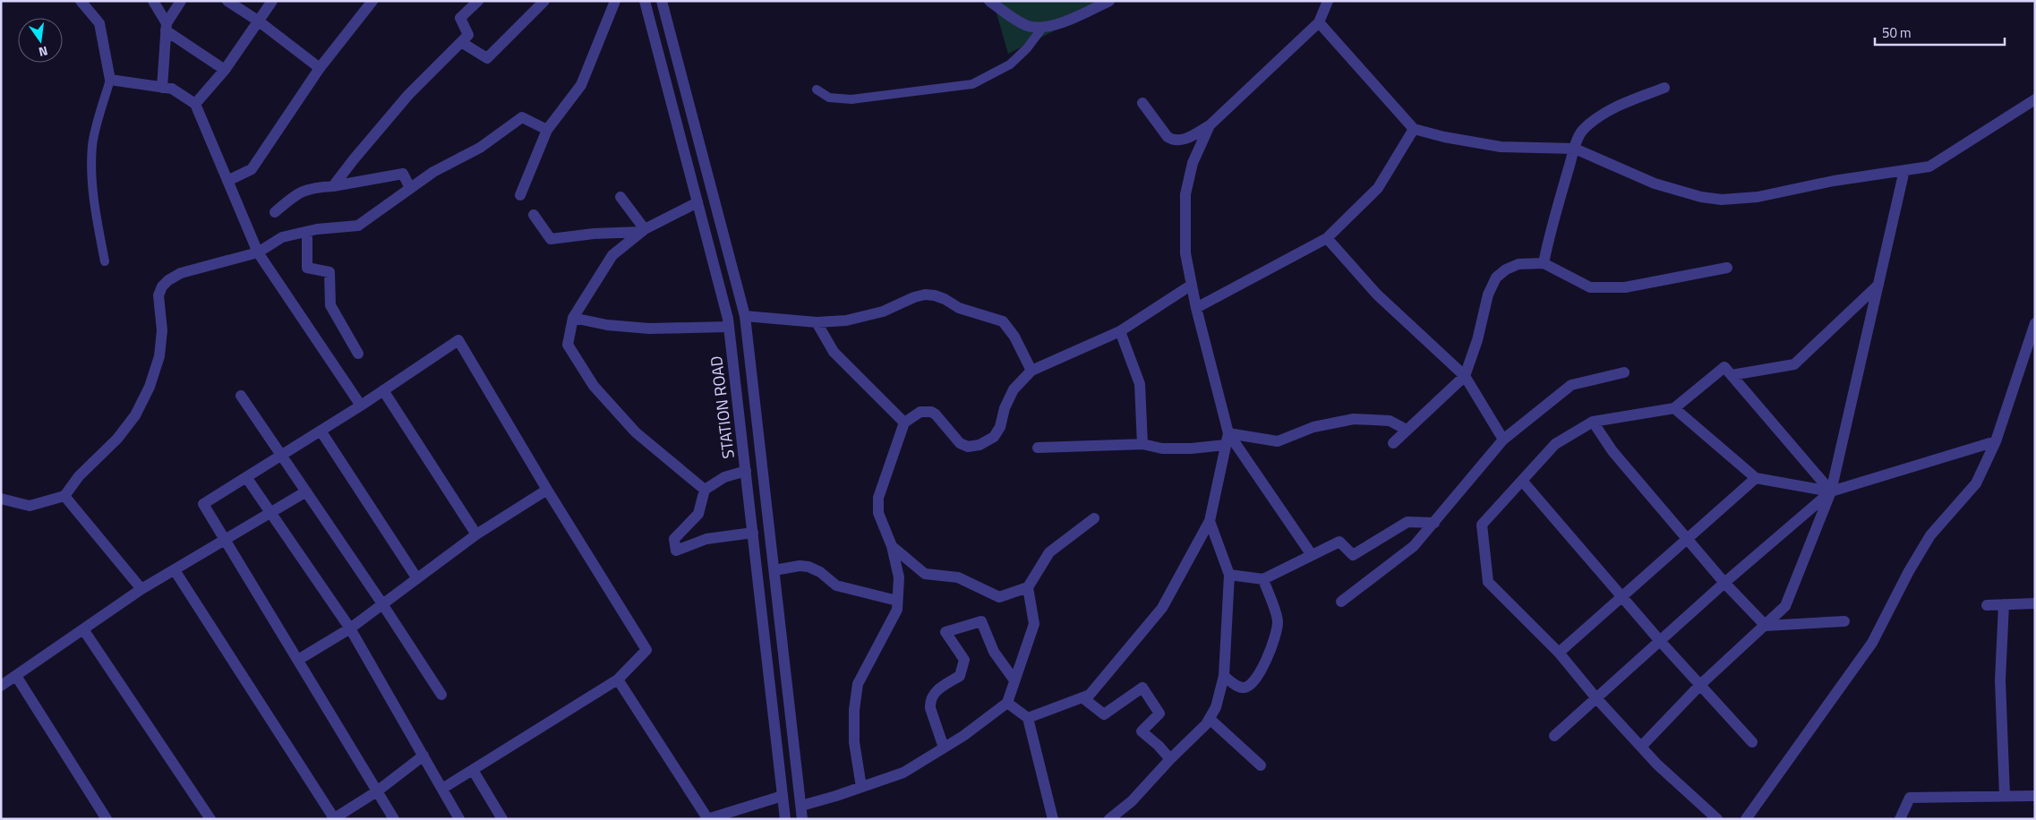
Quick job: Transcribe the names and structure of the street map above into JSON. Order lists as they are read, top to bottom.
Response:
{
  "streets": {
    "street": ["STATION ROAD"]
  },
  "scale_bar": "50 m",
  "north": "bottom"
}
